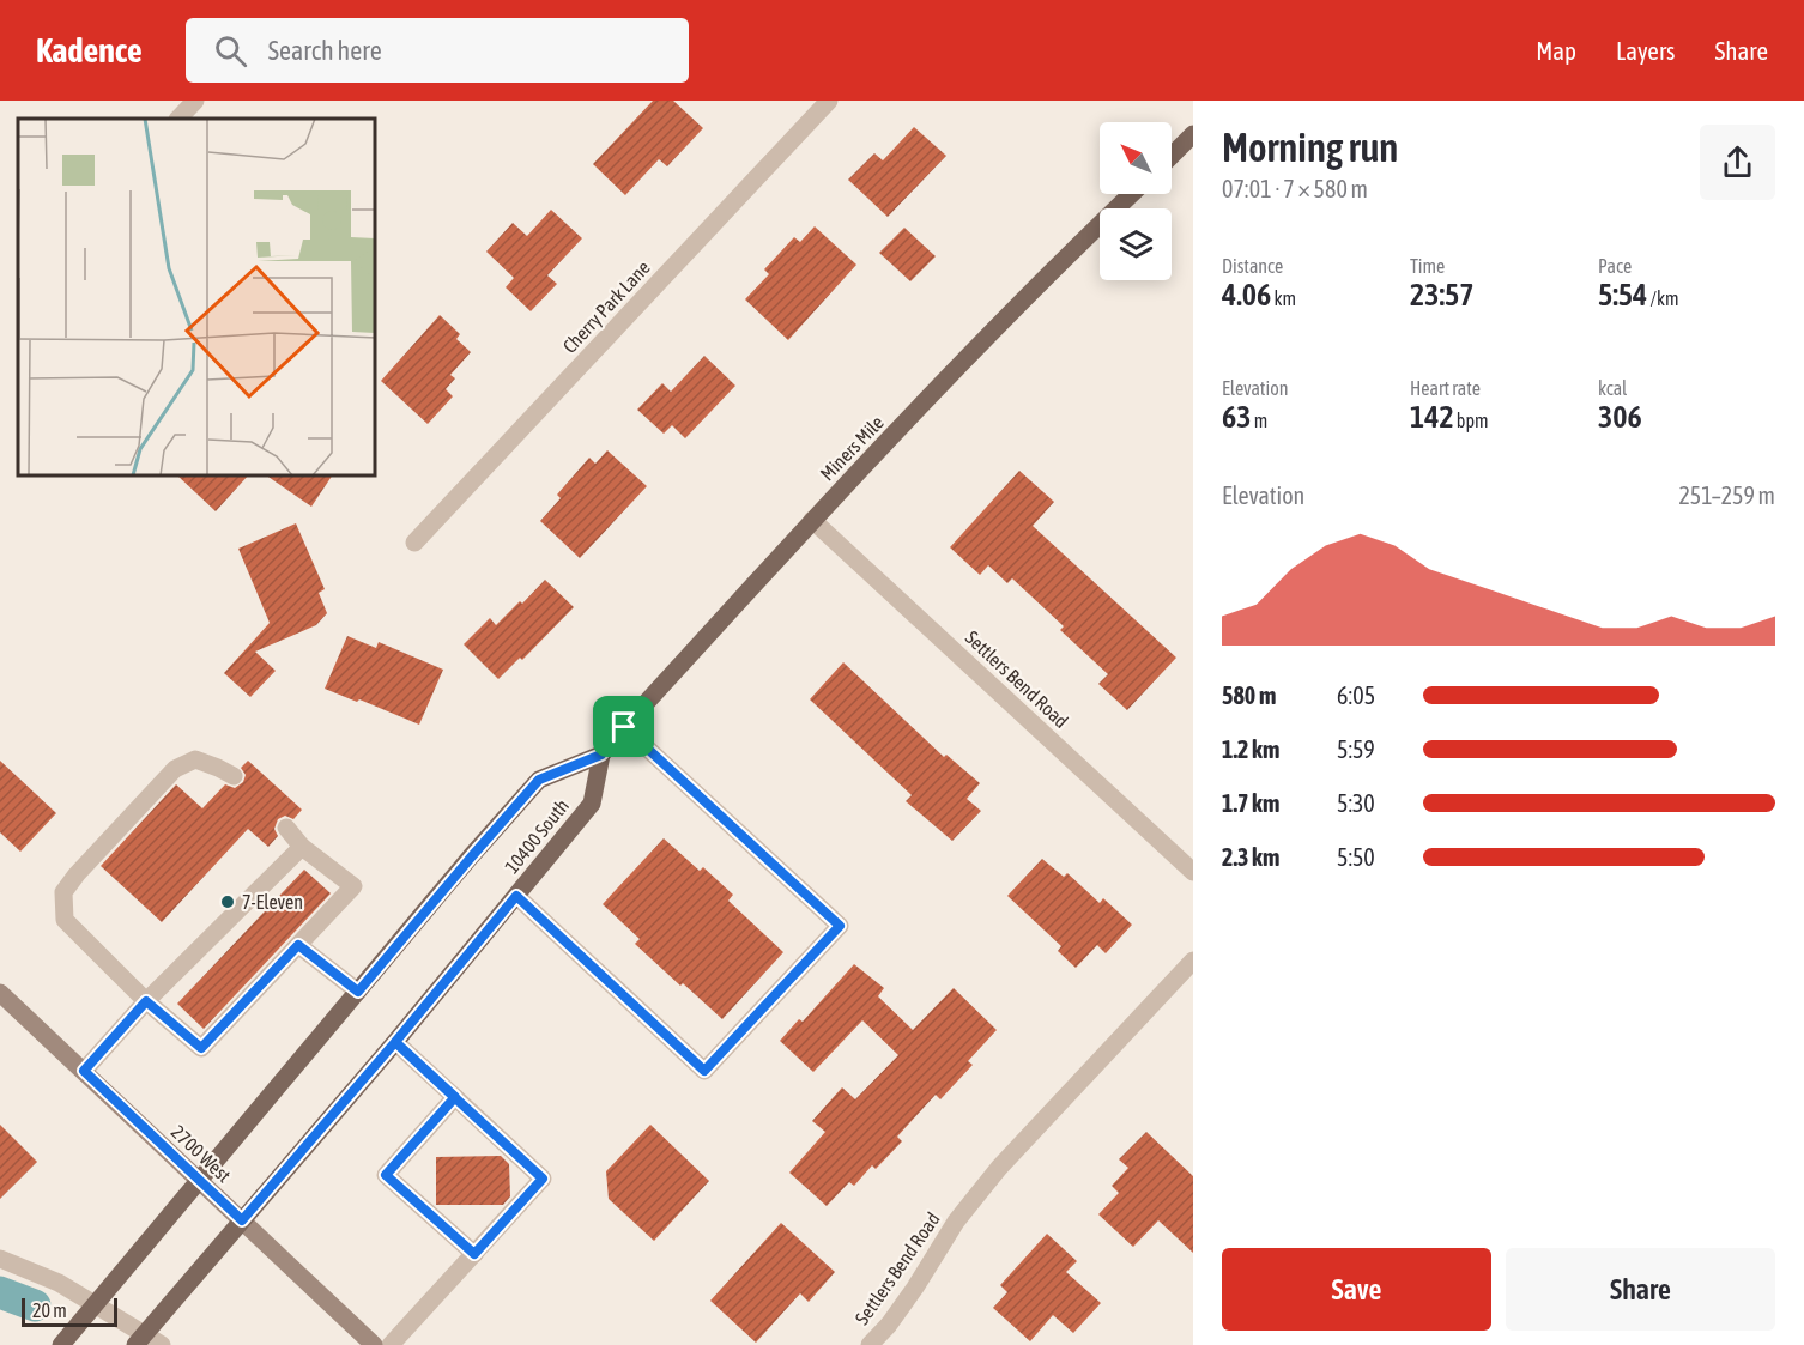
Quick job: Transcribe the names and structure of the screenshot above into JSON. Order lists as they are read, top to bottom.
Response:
{
  "streets": {
    "main road": ["Miners Mile", "10400 South", "2700 West"],
    "street": ["Cherry Park Lane", "Settlers Bend Road"]
  },
  "crossings": [
    ["Miners Mile", "Settlers Bend Road"],
    ["Miners Mile", "10400 South"],
    ["10400 South", "2700 West"]
  ],
  "places": ["7-Eleven"],
  "scale_bar": "20 m",
  "north": "top left",
  "page": {
    "header": "Kadence",
    "search": "Search here",
    "nav": ["Map", "Layers", "Share"],
    "heading": ["Morning run", "07:01 · 7 × 580 m"],
    "stats": [
      ["Distance", "4.06 km"],
      ["Time", "23:57"],
      ["Pace", "5:54 /km"],
      ["Elevation", "63 m"],
      ["Heart rate", "142 bpm"],
      ["kcal", "306"]
    ],
    "chart": ["Elevation", "251–259 m"],
    "list": [
      {
        "name": "580 m",
        "note": "6:05"
      },
      {
        "name": "1.2 km",
        "note": "5:59"
      },
      {
        "name": "1.7 km",
        "note": "5:30"
      },
      {
        "name": "2.3 km",
        "note": "5:50"
      }
    ],
    "buttons": ["Save", "Share"],
    "scale": "20 m"
  }
}
